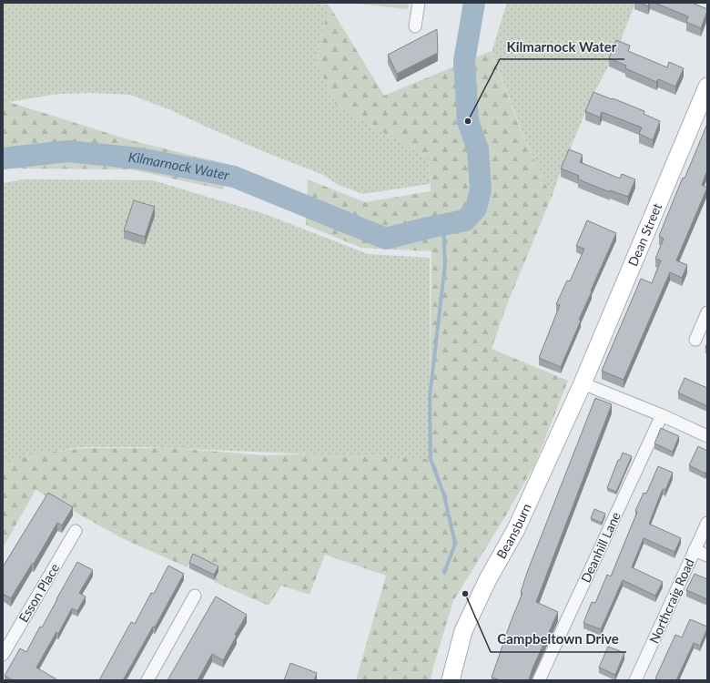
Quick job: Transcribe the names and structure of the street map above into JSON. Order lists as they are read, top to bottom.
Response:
{
  "streets": {
    "main road": ["Dean Street", "Beansburn"],
    "street": ["Deanhill Lane", "Esson Place", "Northcraig Road"]
  },
  "crossings": [
    ["Dean Street", "Beansburn"]
  ],
  "water": ["Kilmarnock Water"],
  "places": ["Kilmarnock Water", "Campbeltown Drive"]
}
